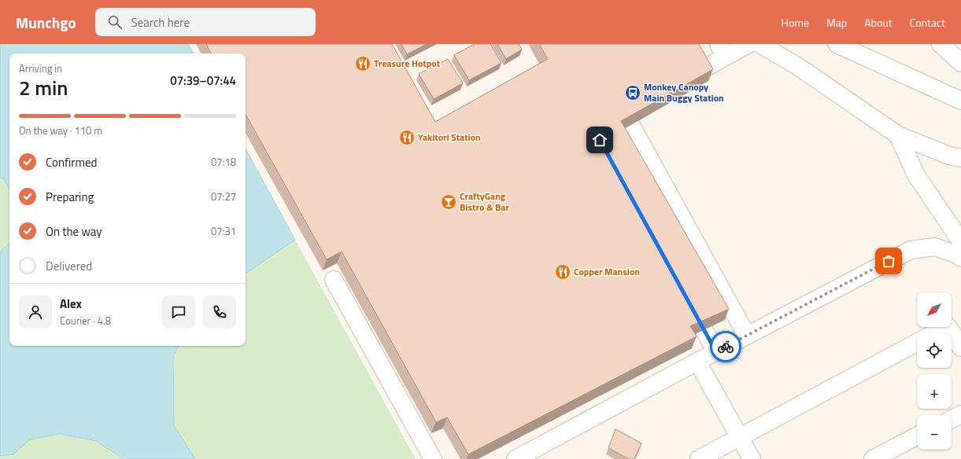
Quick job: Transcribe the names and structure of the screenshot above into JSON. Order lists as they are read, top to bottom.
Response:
{
  "places": {
    "restaurant": ["Treasure Hotpot", "Yakitori Station", "Copper Mansion"],
    "bus stop": ["Monkey Canopy Main Buggy Station"],
    "bar": ["CraftyGang Bistro & Bar"]
  },
  "north": "bottom left",
  "page": {
    "header": "Munchgo",
    "search": "Search here",
    "nav": [
      "Home",
      "Map",
      "About",
      "Contact"
    ],
    "heading": ["2 min", "Arriving in", "07:39–07:44"],
    "panel": ["Alex", "Courier · 4.8"],
    "bar": "On the way · 110 m",
    "list": [
      ["Confirmed", "07:18"],
      ["Preparing", "07:27"],
      ["On the way", "07:31"],
      "Delivered"
    ],
    "map_buttons": ["+", "−"]
  }
}
